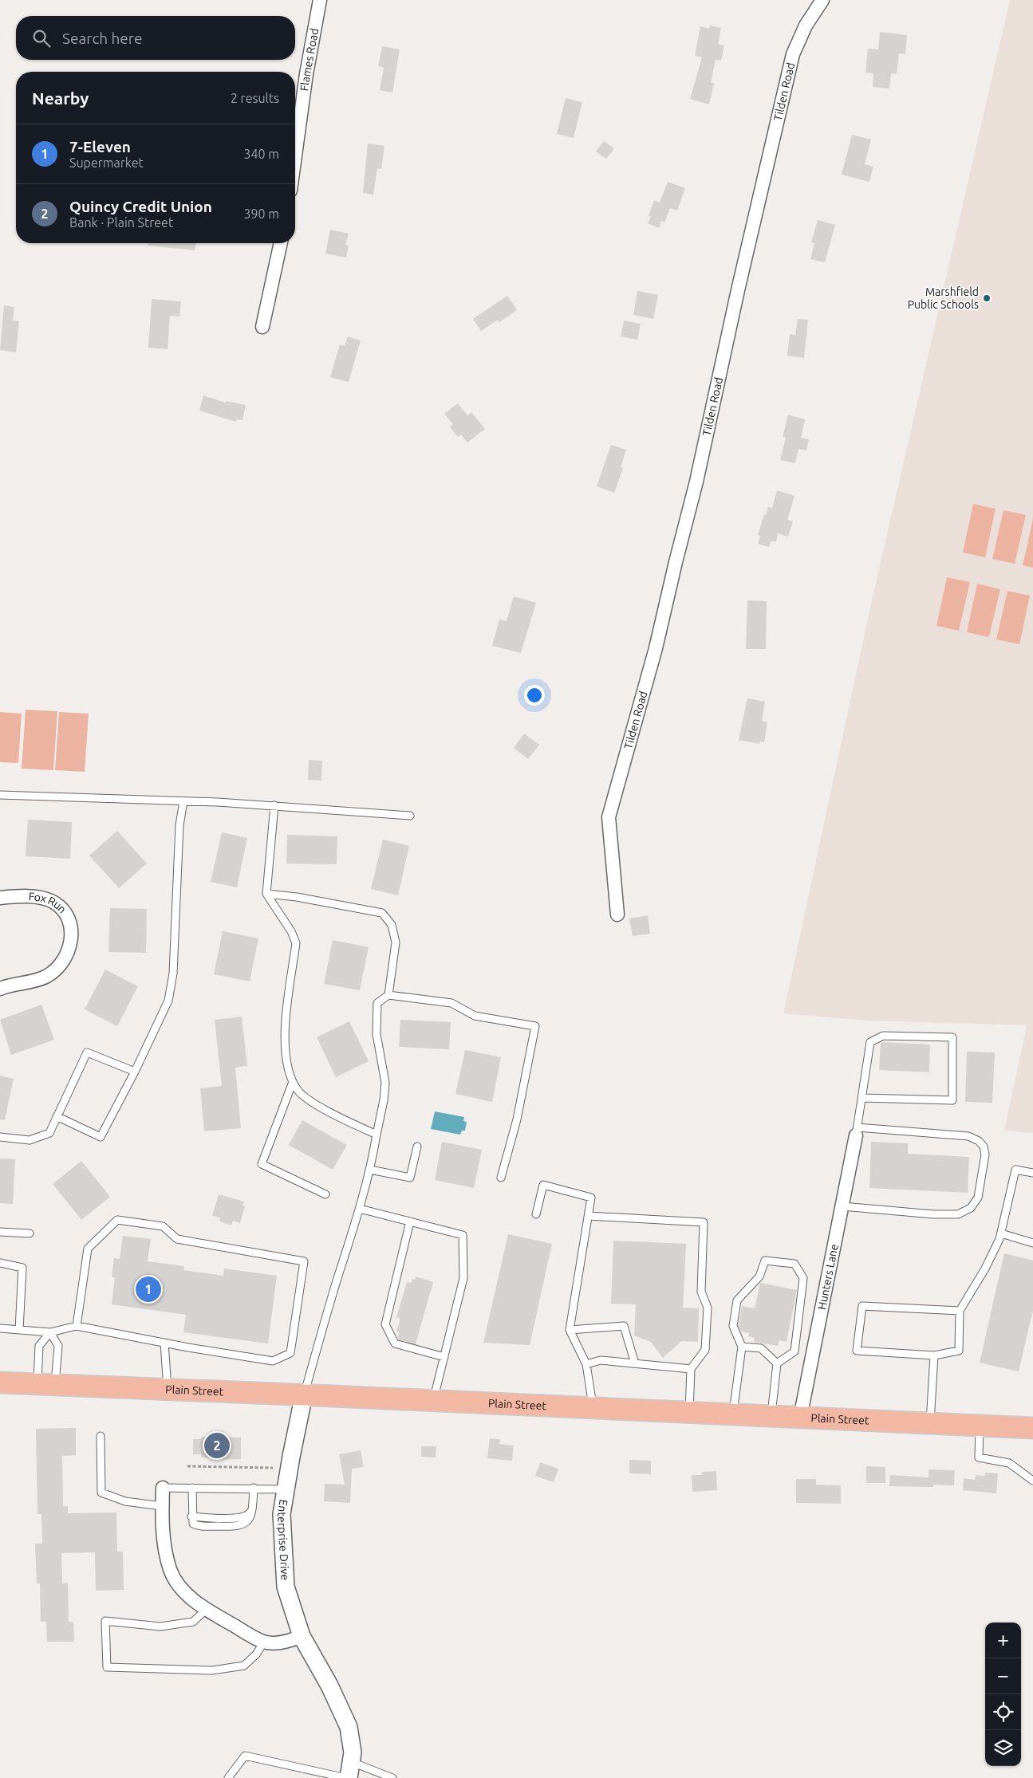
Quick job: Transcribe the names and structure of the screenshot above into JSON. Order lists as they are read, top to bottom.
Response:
{
  "streets": {
    "main road": ["Plain Street"],
    "street": [
      "Flames Road",
      "Tilden Road",
      "Fox Run",
      "Hunters Lane",
      "Enterprise Drive"
    ]
  },
  "crossings": [
    ["Hunters Lane", "Plain Street"],
    ["Plain Street", "Enterprise Drive"]
  ],
  "places": ["Marshfield Public Schools"],
  "page": {
    "search": "Search here",
    "heading": ["Nearby", "2 results"],
    "list": [
      {
        "mark": "1",
        "name": "7-Eleven",
        "note": "Supermarket",
        "value": "340 m"
      },
      {
        "mark": "2",
        "name": "Quincy Credit Union",
        "note": "Bank · Plain Street",
        "value": "390 m"
      }
    ],
    "pins": ["1", "2"],
    "map_buttons": ["+", "−"]
  }
}
